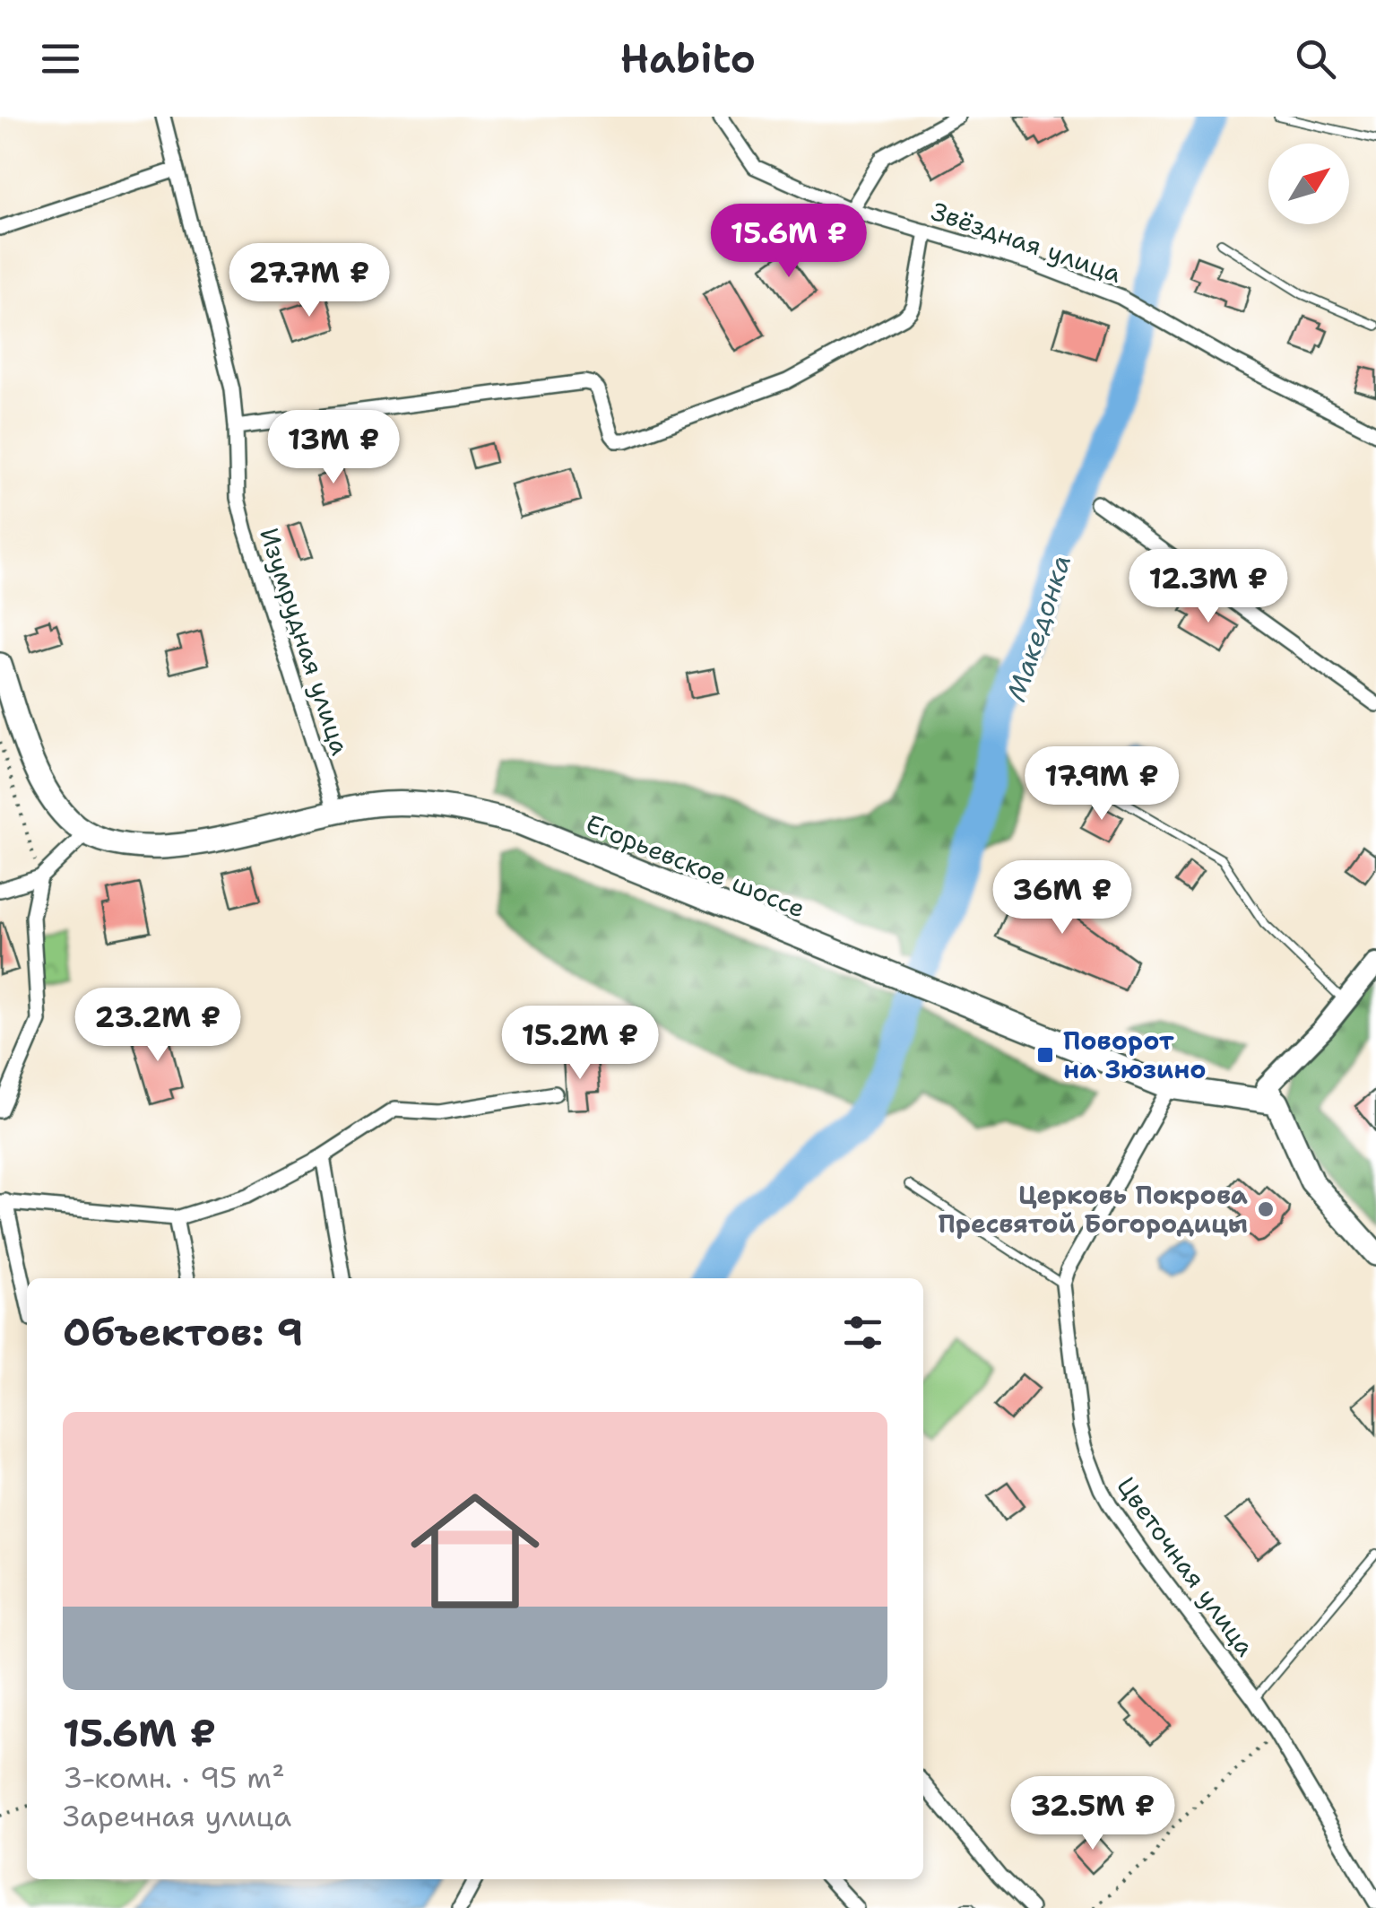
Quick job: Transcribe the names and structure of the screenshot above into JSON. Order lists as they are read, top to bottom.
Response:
{
  "streets": {
    "main road": ["Егорьевское шоссе"],
    "street": ["Звёздная улица", "Изумрудная улица", "Цветочная улица"]
  },
  "crossings": [
    ["Изумрудная улица", "Егорьевское шоссе"]
  ],
  "water": ["Македонка"],
  "places": {
    "transit": ["Поворот на Зюзино"],
    "other": ["Церковь Покрова Пресвятой Богородицы"]
  },
  "north": "top right",
  "page": {
    "header": "Habito",
    "price": [
      "15.6M ₽",
      "27.7M ₽",
      "13M ₽",
      "12.3M ₽",
      "17.9M ₽",
      "36M ₽",
      "23.2M ₽",
      "15.2M ₽",
      "32.5M ₽"
    ],
    "heading": "Объектов: 9",
    "list": [
      {
        "name": "15.6M ₽",
        "note": "3-комн. · 95 m² · Заречная улица"
      }
    ]
  }
}
